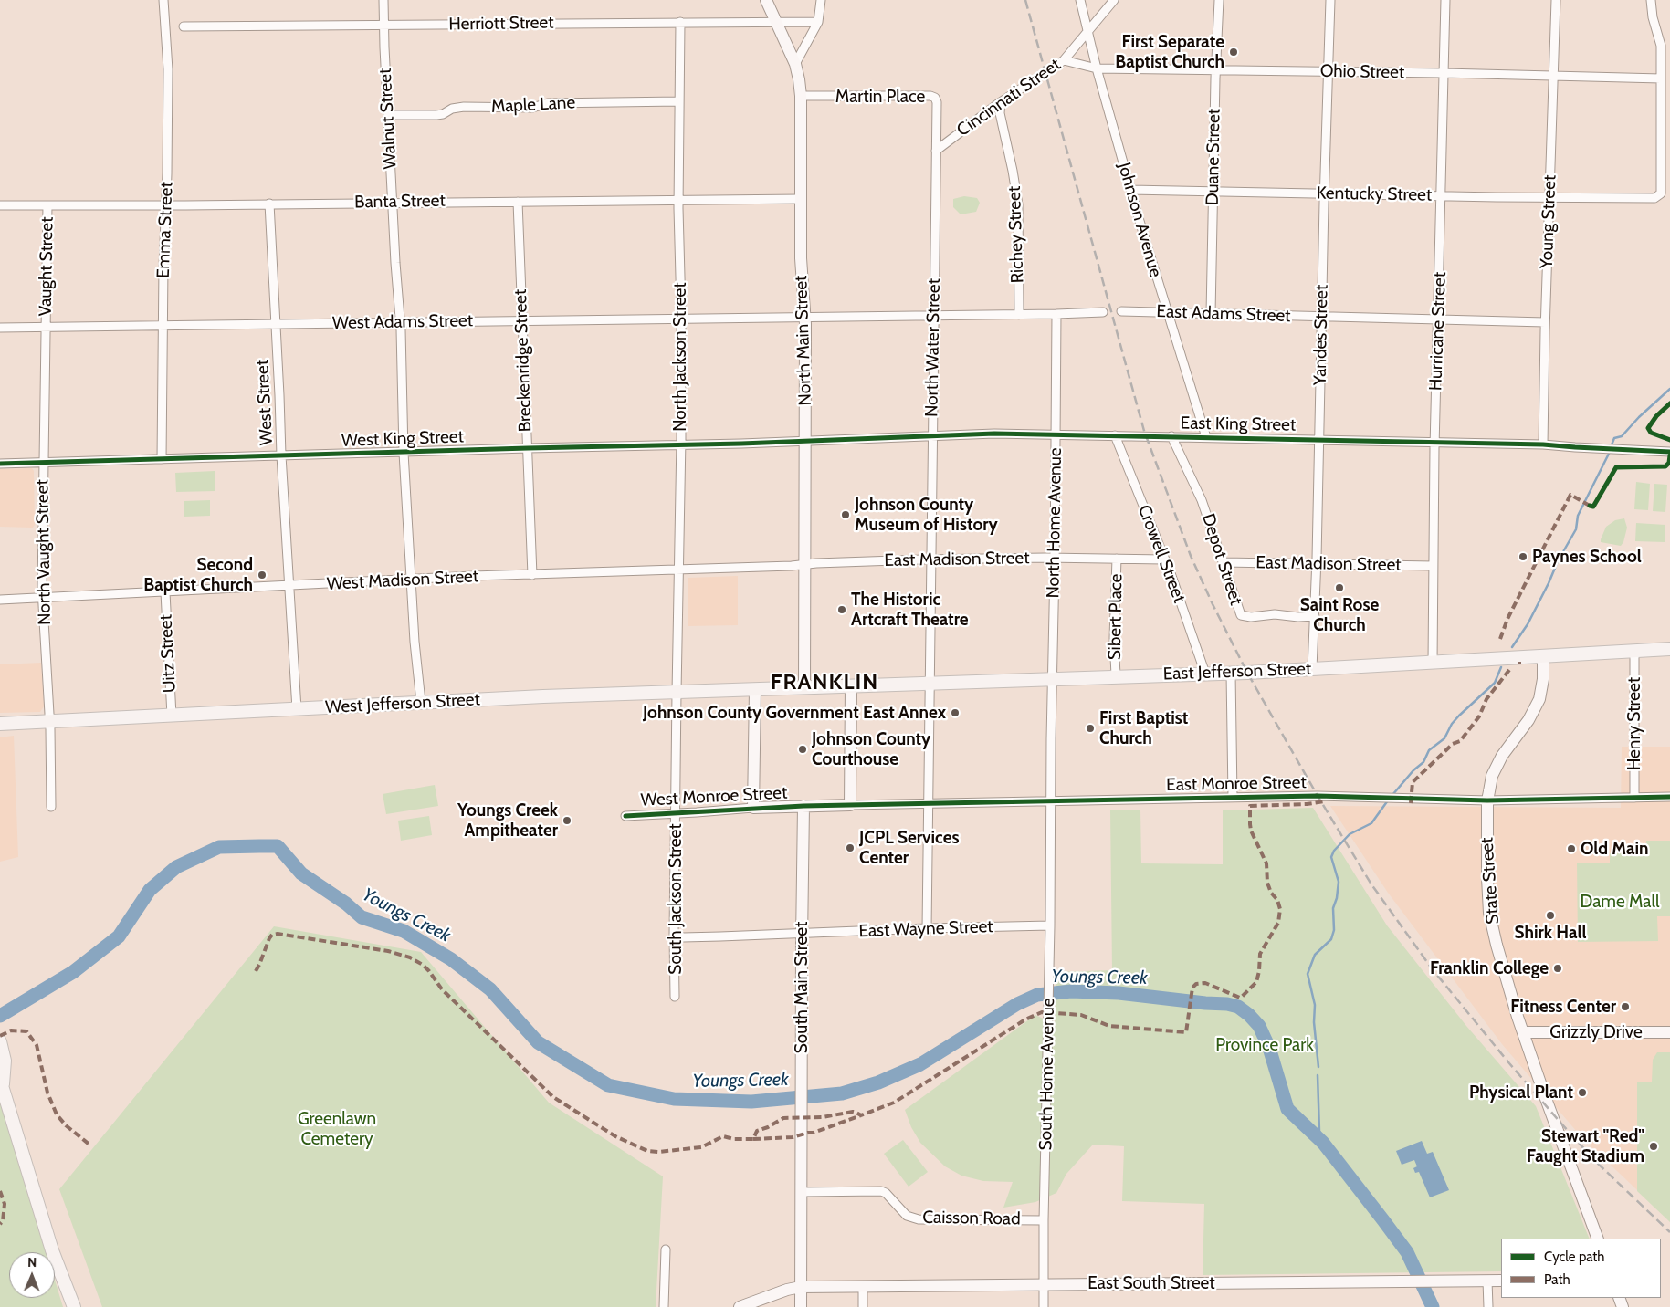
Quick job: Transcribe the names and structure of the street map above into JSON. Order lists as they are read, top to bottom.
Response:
{
  "streets": {
    "main road": ["East Jefferson Street", "West Jefferson Street"],
    "street": [
      "Herriott Street",
      "Ohio Street",
      "Martin Place",
      "Cincinnati Street",
      "Maple Lane",
      "Walnut Street",
      "Duane Street",
      "Kentucky Street",
      "Banta Street",
      "Johnson Avenue",
      "Young Street",
      "Emma Street",
      "Richey Street",
      "Vaught Street",
      "East Adams Street",
      "West Adams Street",
      "Hurricane Street",
      "Yandes Street",
      "North Main Street",
      "North Water Street",
      "North Jackson Street",
      "Breckenridge Street",
      "West Street",
      "East King Street",
      "West King Street",
      "North Home Avenue",
      "North Vaught Street",
      "Crowell Street",
      "East Madison Street",
      "Depot Street",
      "West Madison Street",
      "Sibert Place",
      "Uitz Street",
      "Henry Street",
      "East Monroe Street",
      "West Monroe Street",
      "State Street",
      "South Jackson Street",
      "East Wayne Street",
      "South Main Street",
      "Grizzly Drive",
      "South Home Avenue",
      "Caisson Road",
      "East South Street"
    ]
  },
  "crossings": [
    ["Herriott Street", "Walnut Street"],
    ["Herriott Street", "North Main Street"],
    ["Herriott Street", "North Jackson Street"],
    ["Ohio Street", "Cincinnati Street"],
    ["Ohio Street", "Duane Street"],
    ["Ohio Street", "Kentucky Street"],
    ["Ohio Street", "Johnson Avenue"],
    ["Ohio Street", "Young Street"],
    ["Ohio Street", "Hurricane Street"],
    ["Ohio Street", "Yandes Street"],
    ["Martin Place", "Cincinnati Street"],
    ["Martin Place", "North Main Street"],
    ["Martin Place", "North Water Street"],
    ["Cincinnati Street", "Johnson Avenue"],
    ["Cincinnati Street", "Richey Street"],
    ["Cincinnati Street", "North Water Street"],
    ["Maple Lane", "Walnut Street"],
    ["Maple Lane", "North Jackson Street"],
    ["Walnut Street", "Banta Street"],
    ["Walnut Street", "West Adams Street"],
    ["Walnut Street", "West King Street"],
    ["Walnut Street", "West Madison Street"],
    ["Walnut Street", "West Jefferson Street"],
    ["Duane Street", "Kentucky Street"],
    ["Duane Street", "East Adams Street"],
    ["Kentucky Street", "Johnson Avenue"],
    ["Kentucky Street", "Young Street"],
    ["Kentucky Street", "Hurricane Street"],
    ["Kentucky Street", "Yandes Street"],
    ["Banta Street", "Emma Street"],
    ["Banta Street", "Vaught Street"],
    ["Banta Street", "North Main Street"],
    ["Banta Street", "North Jackson Street"],
    ["Banta Street", "Breckenridge Street"],
    ["Banta Street", "West Street"],
    ["Johnson Avenue", "East Adams Street"],
    ["Johnson Avenue", "East King Street"],
    ["Young Street", "East Adams Street"],
    ["Young Street", "East King Street"],
    ["Emma Street", "West Adams Street"],
    ["Emma Street", "West King Street"],
    ["Vaught Street", "West Adams Street"],
    ["Vaught Street", "North Vaught Street"],
    ["East Adams Street", "Hurricane Street"],
    ["East Adams Street", "Yandes Street"],
    ["West Adams Street", "North Main Street"],
    ["West Adams Street", "North Jackson Street"],
    ["West Adams Street", "Breckenridge Street"],
    ["West Adams Street", "West Street"],
    ["West Adams Street", "North Vaught Street"],
    ["Hurricane Street", "East King Street"],
    ["Hurricane Street", "East Madison Street"],
    ["Hurricane Street", "East Jefferson Street"],
    ["Yandes Street", "East King Street"],
    ["Yandes Street", "East Madison Street"],
    ["Yandes Street", "Depot Street"],
    ["Yandes Street", "East Jefferson Street"],
    ["North Main Street", "East King Street"],
    ["North Main Street", "West King Street"],
    ["North Main Street", "East Madison Street"],
    ["North Main Street", "West Madison Street"],
    ["North Main Street", "East Jefferson Street"],
    ["North Main Street", "West Jefferson Street"],
    ["North Water Street", "East King Street"],
    ["North Water Street", "East Madison Street"],
    ["North Water Street", "East Jefferson Street"],
    ["North Water Street", "East Monroe Street"],
    ["North Water Street", "East Wayne Street"],
    ["North Jackson Street", "West King Street"],
    ["North Jackson Street", "West Madison Street"],
    ["North Jackson Street", "West Jefferson Street"],
    ["North Jackson Street", "South Jackson Street"],
    ["Breckenridge Street", "West King Street"],
    ["Breckenridge Street", "West Madison Street"],
    ["West Street", "West King Street"],
    ["West Street", "West Madison Street"],
    ["West Street", "West Jefferson Street"],
    ["East King Street", "West King Street"],
    ["East King Street", "North Home Avenue"],
    ["East King Street", "Crowell Street"],
    ["East King Street", "Depot Street"],
    ["West King Street", "North Vaught Street"],
    ["North Home Avenue", "East Madison Street"],
    ["North Home Avenue", "East Jefferson Street"],
    ["North Home Avenue", "South Home Avenue"],
    ["North Vaught Street", "West Madison Street"],
    ["North Vaught Street", "West Jefferson Street"],
    ["Crowell Street", "East Madison Street"],
    ["Crowell Street", "East Jefferson Street"],
    ["East Madison Street", "Depot Street"],
    ["East Madison Street", "West Madison Street"],
    ["East Madison Street", "Sibert Place"],
    ["West Madison Street", "Uitz Street"],
    ["Sibert Place", "East Jefferson Street"],
    ["Uitz Street", "West Jefferson Street"],
    ["East Jefferson Street", "West Jefferson Street"],
    ["East Jefferson Street", "Henry Street"],
    ["East Jefferson Street", "State Street"],
    ["East Jefferson Street", "South Home Avenue"],
    ["West Jefferson Street", "South Jackson Street"],
    ["Henry Street", "East Monroe Street"],
    ["East Monroe Street", "West Monroe Street"],
    ["East Monroe Street", "State Street"],
    ["East Monroe Street", "South Main Street"],
    ["East Monroe Street", "South Home Avenue"],
    ["West Monroe Street", "South Jackson Street"],
    ["West Monroe Street", "South Main Street"],
    ["State Street", "Grizzly Drive"],
    ["South Jackson Street", "East Wayne Street"],
    ["East Wayne Street", "South Main Street"],
    ["East Wayne Street", "South Home Avenue"],
    ["South Main Street", "Caisson Road"],
    ["South Main Street", "East South Street"],
    ["South Home Avenue", "Caisson Road"],
    ["South Home Avenue", "East South Street"]
  ],
  "districts": ["FRANKLIN"],
  "water": ["Youngs Creek"],
  "parks": ["Dame Mall", "Province Park", "Greenlawn Cemetery"],
  "places": [
    "First Separate Baptist Church",
    "Johnson County Museum of History",
    "Paynes School",
    "Second Baptist Church",
    "Saint Rose Church",
    "The Historic Artcraft Theatre",
    "Johnson County Government East Annex",
    "First Baptist Church",
    "Johnson County Courthouse",
    "Youngs Creek Ampitheater",
    "JCPL Services Center",
    "Old Main",
    "Shirk Hall",
    "Franklin College",
    "Fitness Center",
    "Physical Plant",
    "Stewart \"Red\" Faught Stadium"
  ],
  "legend": ["Cycle path", "Path"],
  "north": "top"
}
